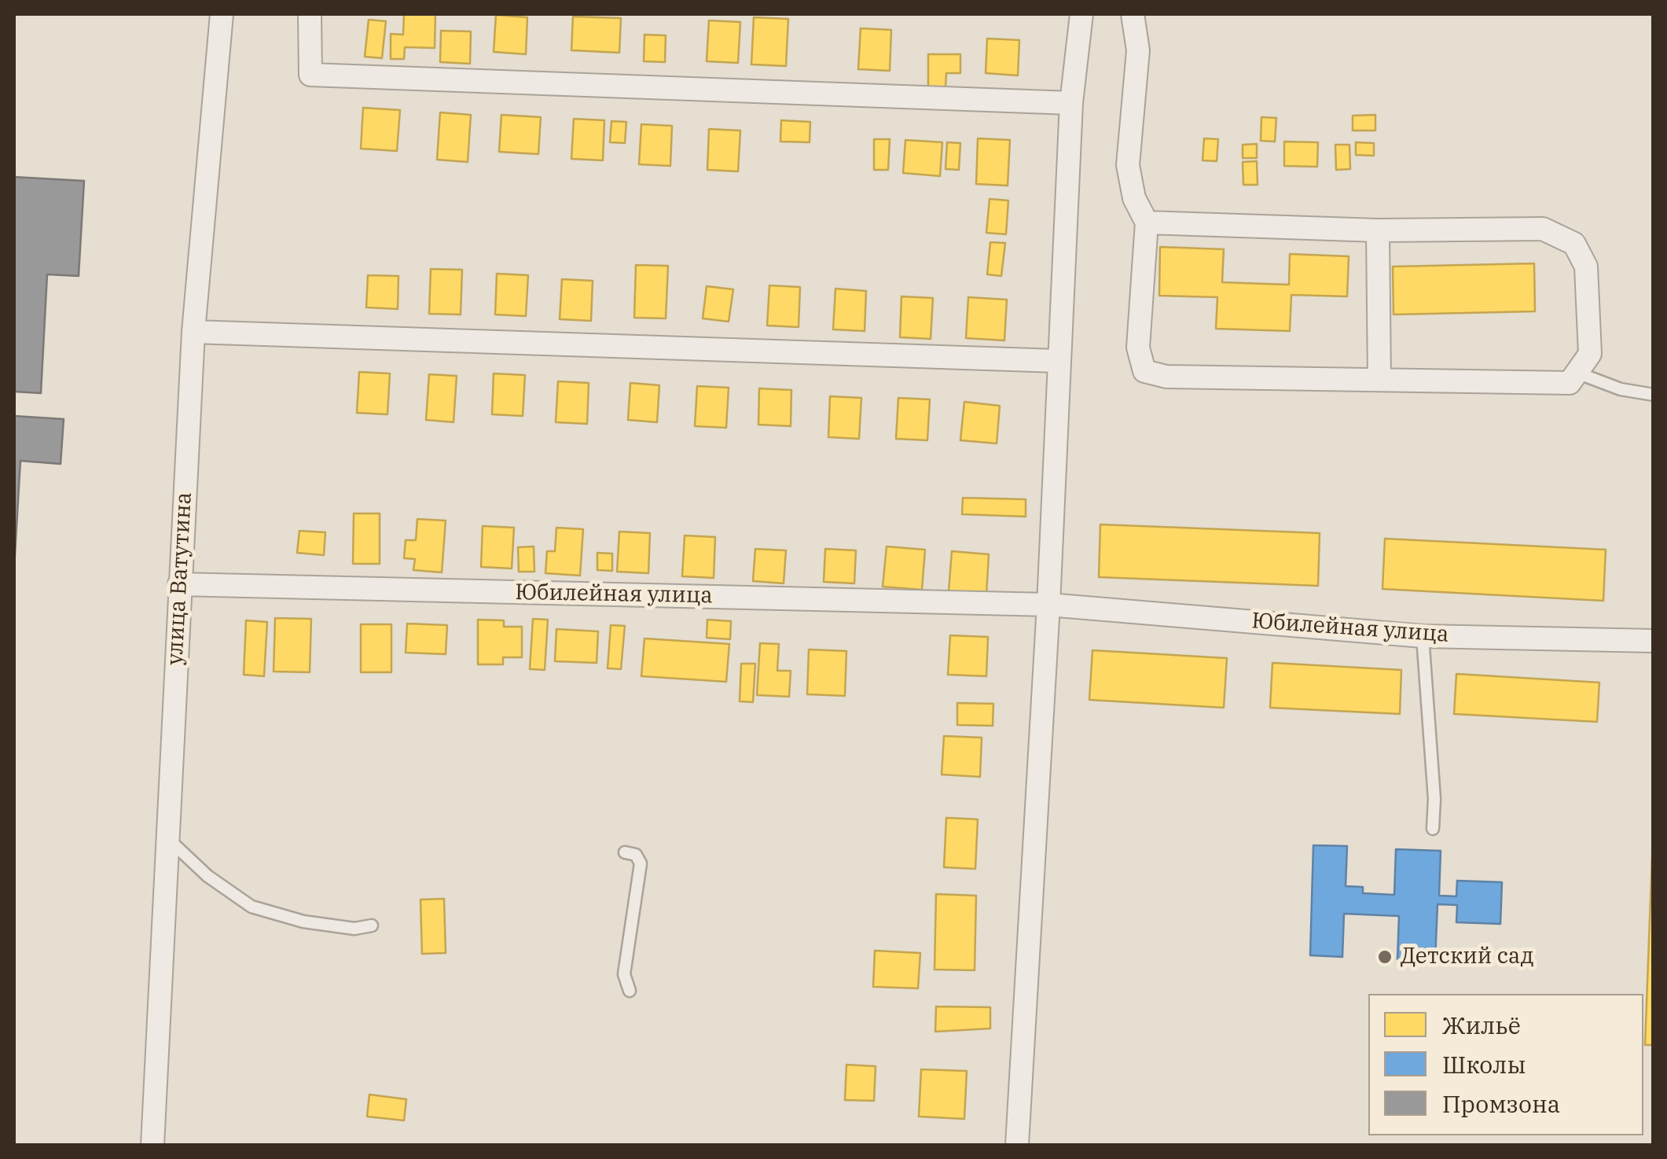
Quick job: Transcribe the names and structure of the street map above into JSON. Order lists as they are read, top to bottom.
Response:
{
  "streets": {
    "street": ["улица Ватутина", "Юбилейная улица"]
  },
  "crossings": [
    ["улица Ватутина", "Юбилейная улица"]
  ],
  "places": ["Детский сад"],
  "legend": ["Жильё", "Школы", "Промзона"]
}
